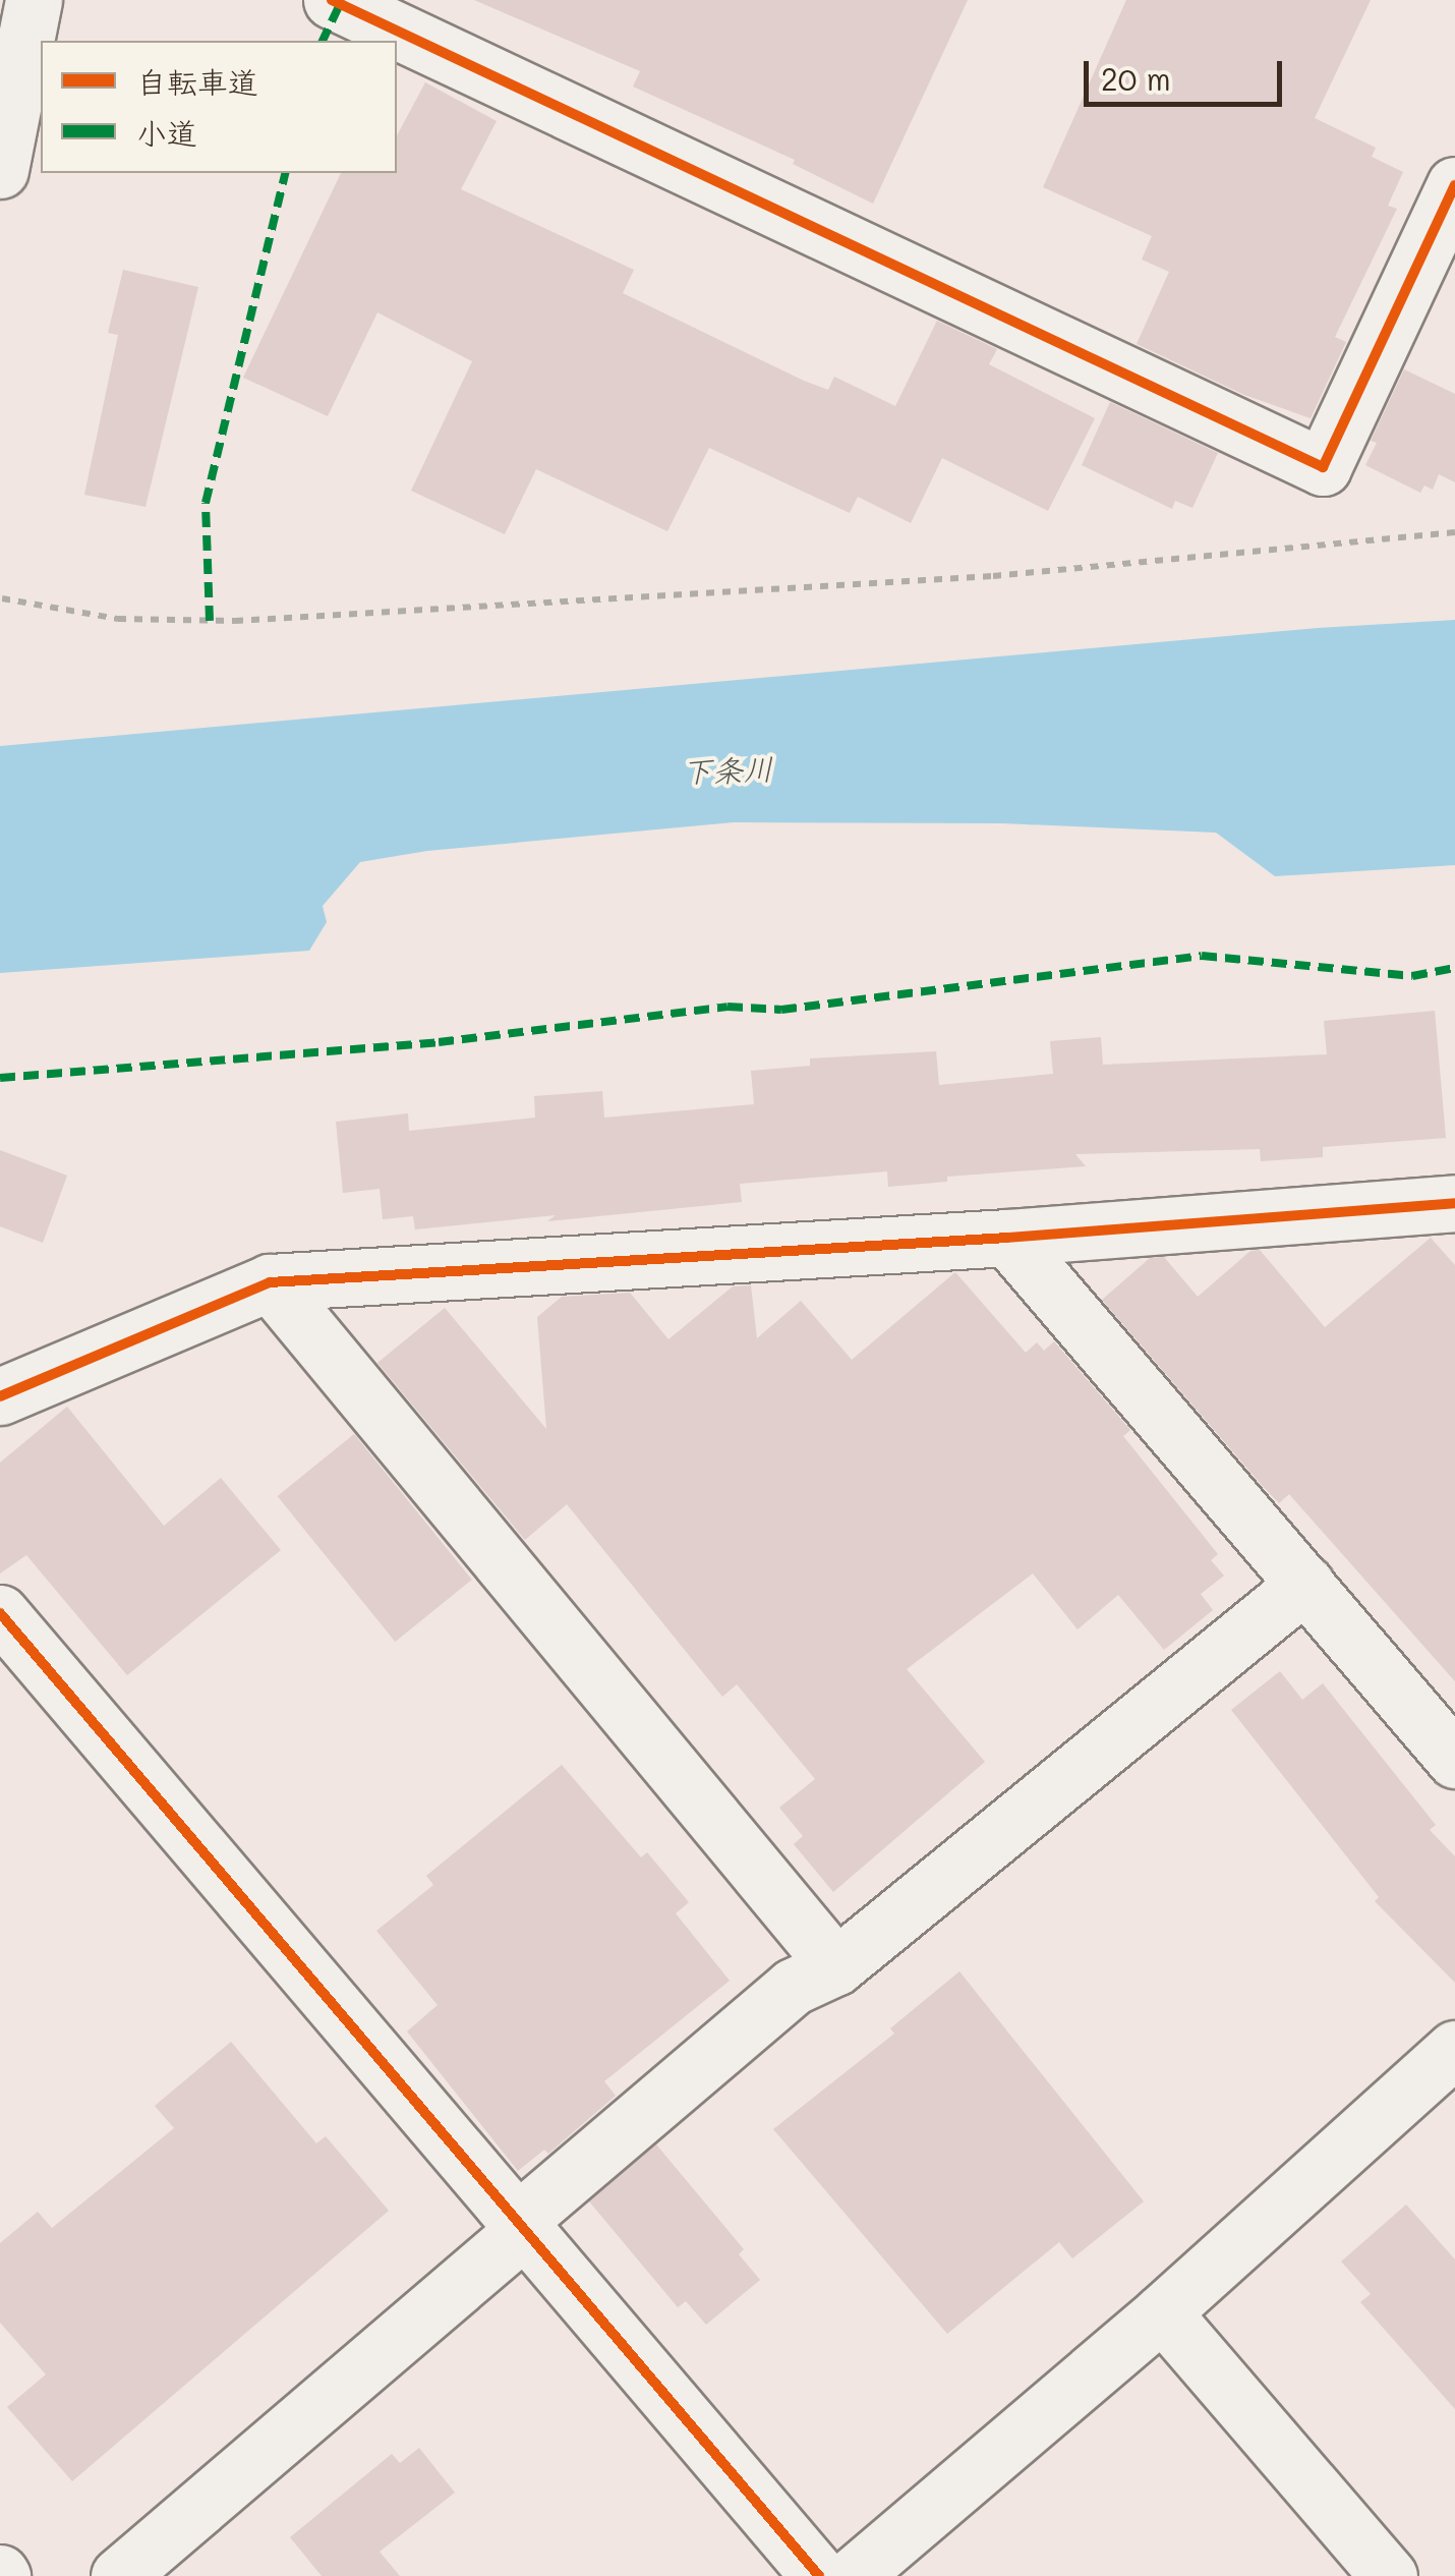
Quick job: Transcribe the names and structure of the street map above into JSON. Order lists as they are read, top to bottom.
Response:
{
  "water": ["下条川"],
  "legend": ["自転車道", "小道"],
  "scale_bar": "20 m"
}
